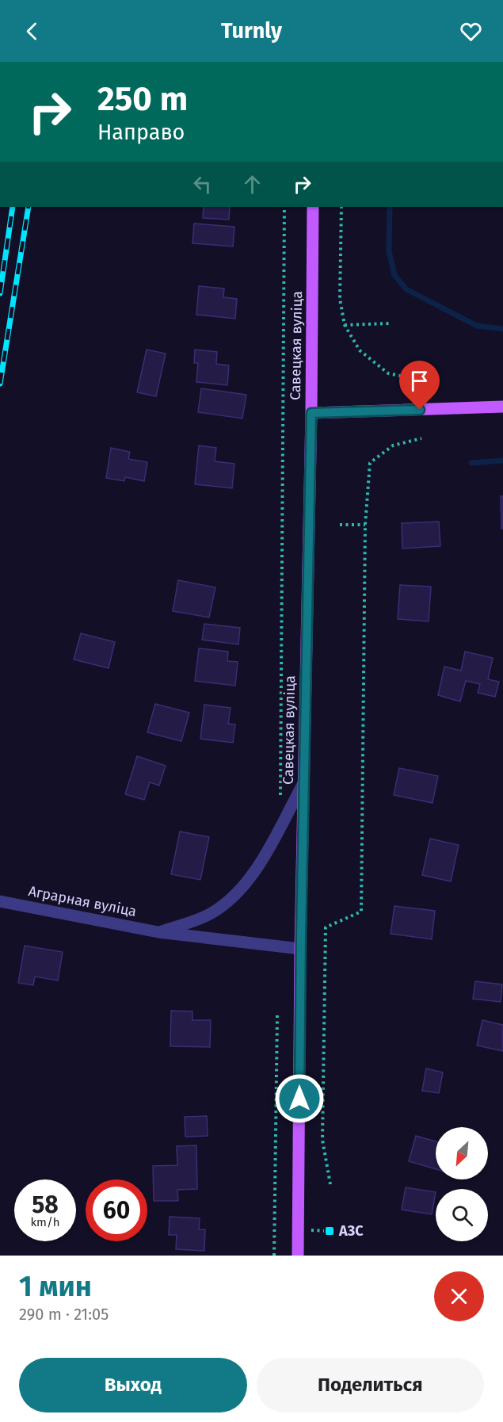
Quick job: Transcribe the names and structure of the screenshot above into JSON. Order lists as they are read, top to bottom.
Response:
{
  "streets": {
    "main road": ["Савецкая вуліца"],
    "street": ["Аграрная вуліца"]
  },
  "crossings": [
    ["Савецкая вуліца", "Аграрная вуліца"]
  ],
  "places": {
    "transit": ["АЗС"]
  },
  "north": "bottom left",
  "page": {
    "header": "Turnly",
    "turn": ["250 m", "Направо"],
    "speed": "58 km/h",
    "limit": "60",
    "heading": ["1 мин", "290 m · 21:05"],
    "buttons": ["Выход", "Поделиться"]
  }
}
